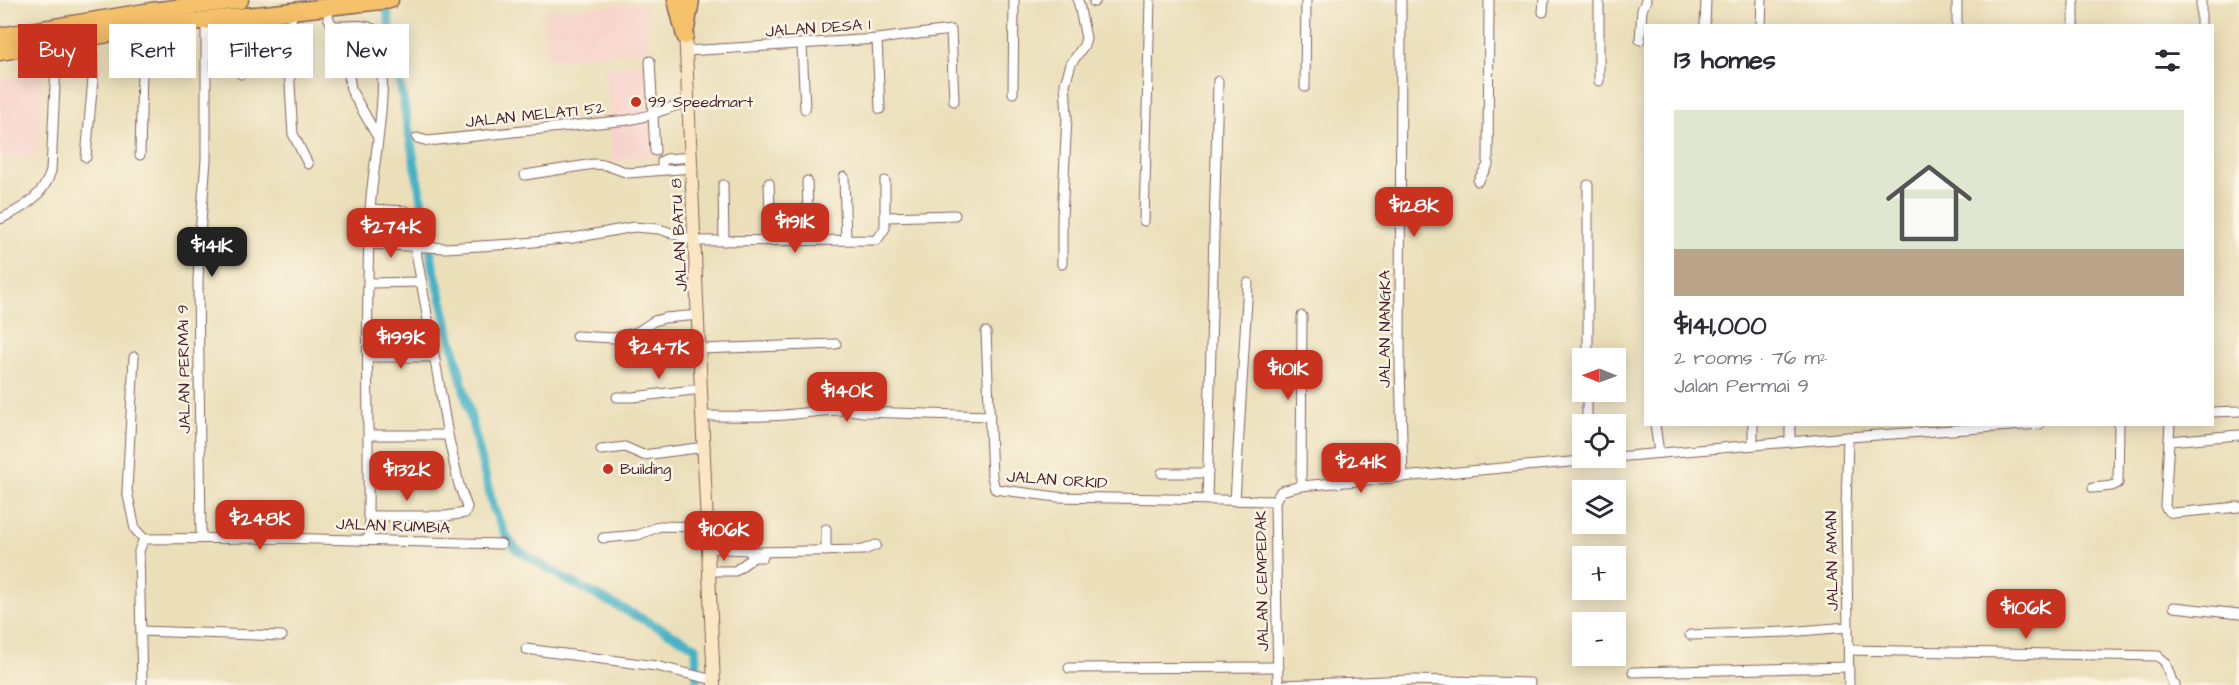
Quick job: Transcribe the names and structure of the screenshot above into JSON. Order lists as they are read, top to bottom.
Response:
{
  "streets": {
    "street": [
      "JALAN DESA 1",
      "JALAN MELATI 52",
      "JALAN BATU 8",
      "JALAN NANGKA",
      "JALAN PERMAI 9",
      "JALAN ORKID",
      "JALAN RUMBIA",
      "JALAN AMAN",
      "JALAN CEMPEDAK"
    ]
  },
  "crossings": [
    ["JALAN DESA 1", "JALAN BATU 8"],
    ["JALAN MELATI 52", "JALAN BATU 8"],
    ["JALAN NANGKA", "JALAN CEMPEDAK"],
    ["JALAN PERMAI 9", "JALAN RUMBIA"],
    ["JALAN ORKID", "JALAN CEMPEDAK"],
    ["JALAN AMAN", "JALAN CEMPEDAK"]
  ],
  "places": ["99 Speedmart", "Building"],
  "north": "left",
  "page": {
    "chip": [
      "Buy",
      "Rent",
      "Filters",
      "New"
    ],
    "heading": "13 homes",
    "list": [
      {
        "name": "$141,000",
        "note": "2 rooms · 76 m² · Jalan Permai 9"
      }
    ],
    "price": [
      "$128K",
      "$191K",
      "$274K",
      "$141K",
      "$199K",
      "$247K",
      "$101K",
      "$140K",
      "$241K",
      "$132K",
      "$248K",
      "$106K",
      "$106K"
    ],
    "map_buttons": ["+", "−"]
  }
}
